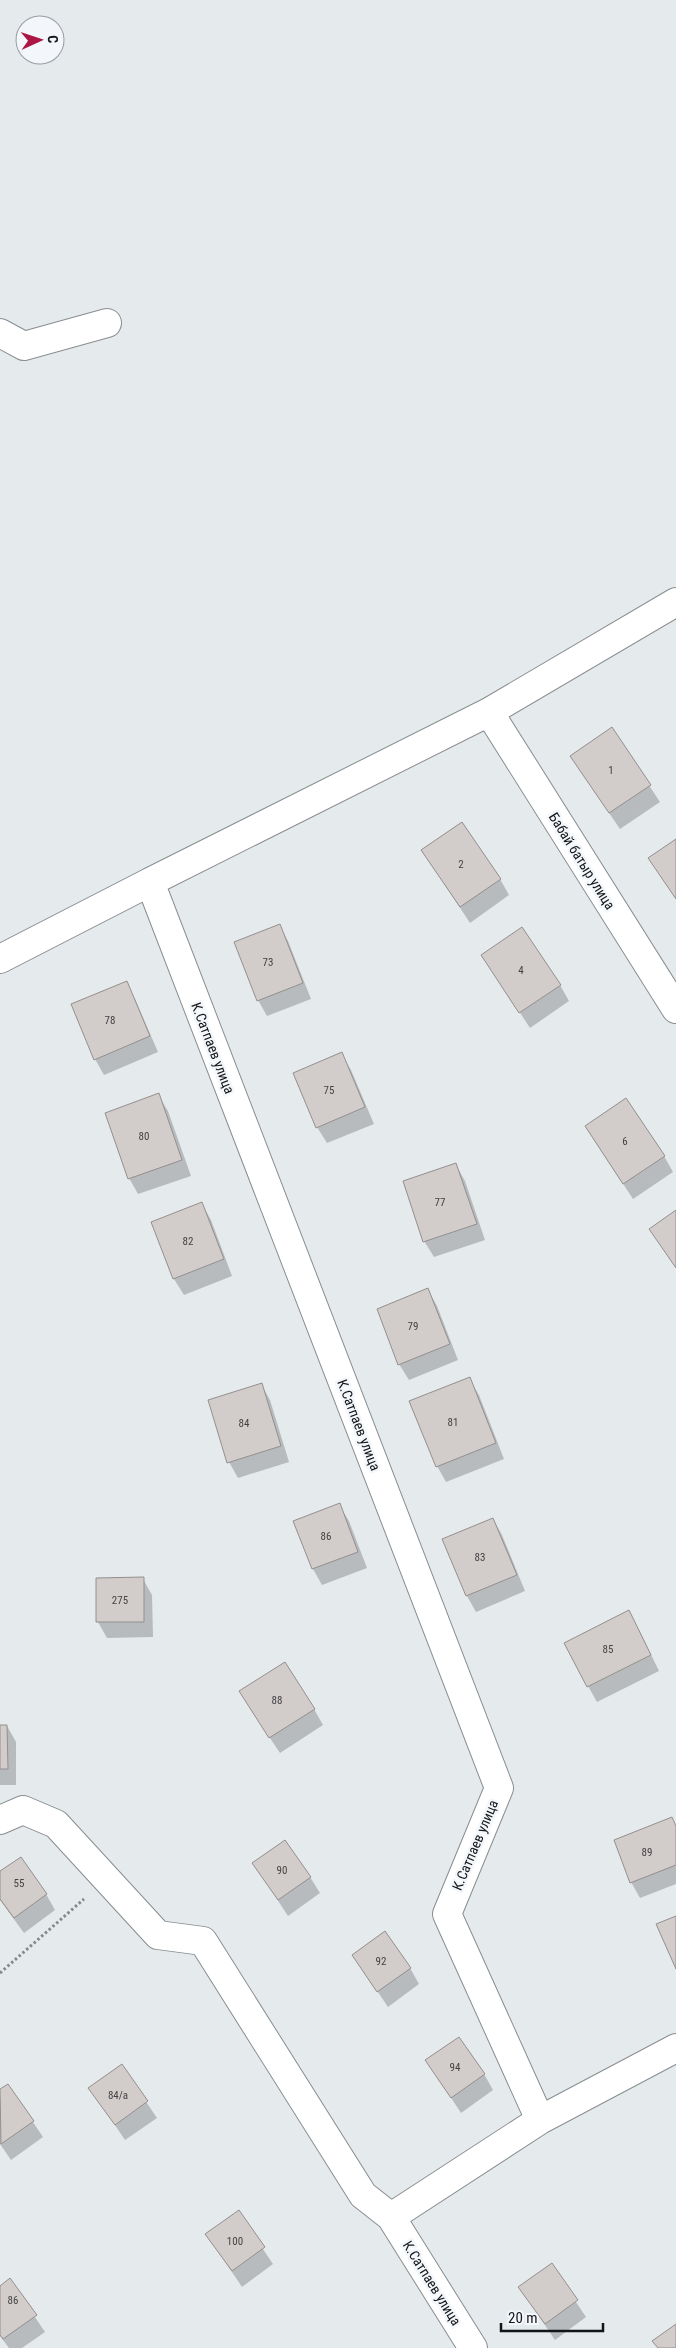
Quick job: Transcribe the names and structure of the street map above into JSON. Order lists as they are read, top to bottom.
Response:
{
  "streets": {
    "street": ["Бабай батыр улица", "К.Сатпаев улица"]
  },
  "house_numbers": [
    "1",
    "2",
    "73",
    "4",
    "78",
    "75",
    "80",
    "6",
    "77",
    "82",
    "79",
    "81",
    "84",
    "86",
    "83",
    "275",
    "85",
    "88",
    "89",
    "90",
    "55",
    "92",
    "94",
    "84/а",
    "100",
    "86"
  ],
  "scale_bar": "20 m",
  "north": "right"
}
